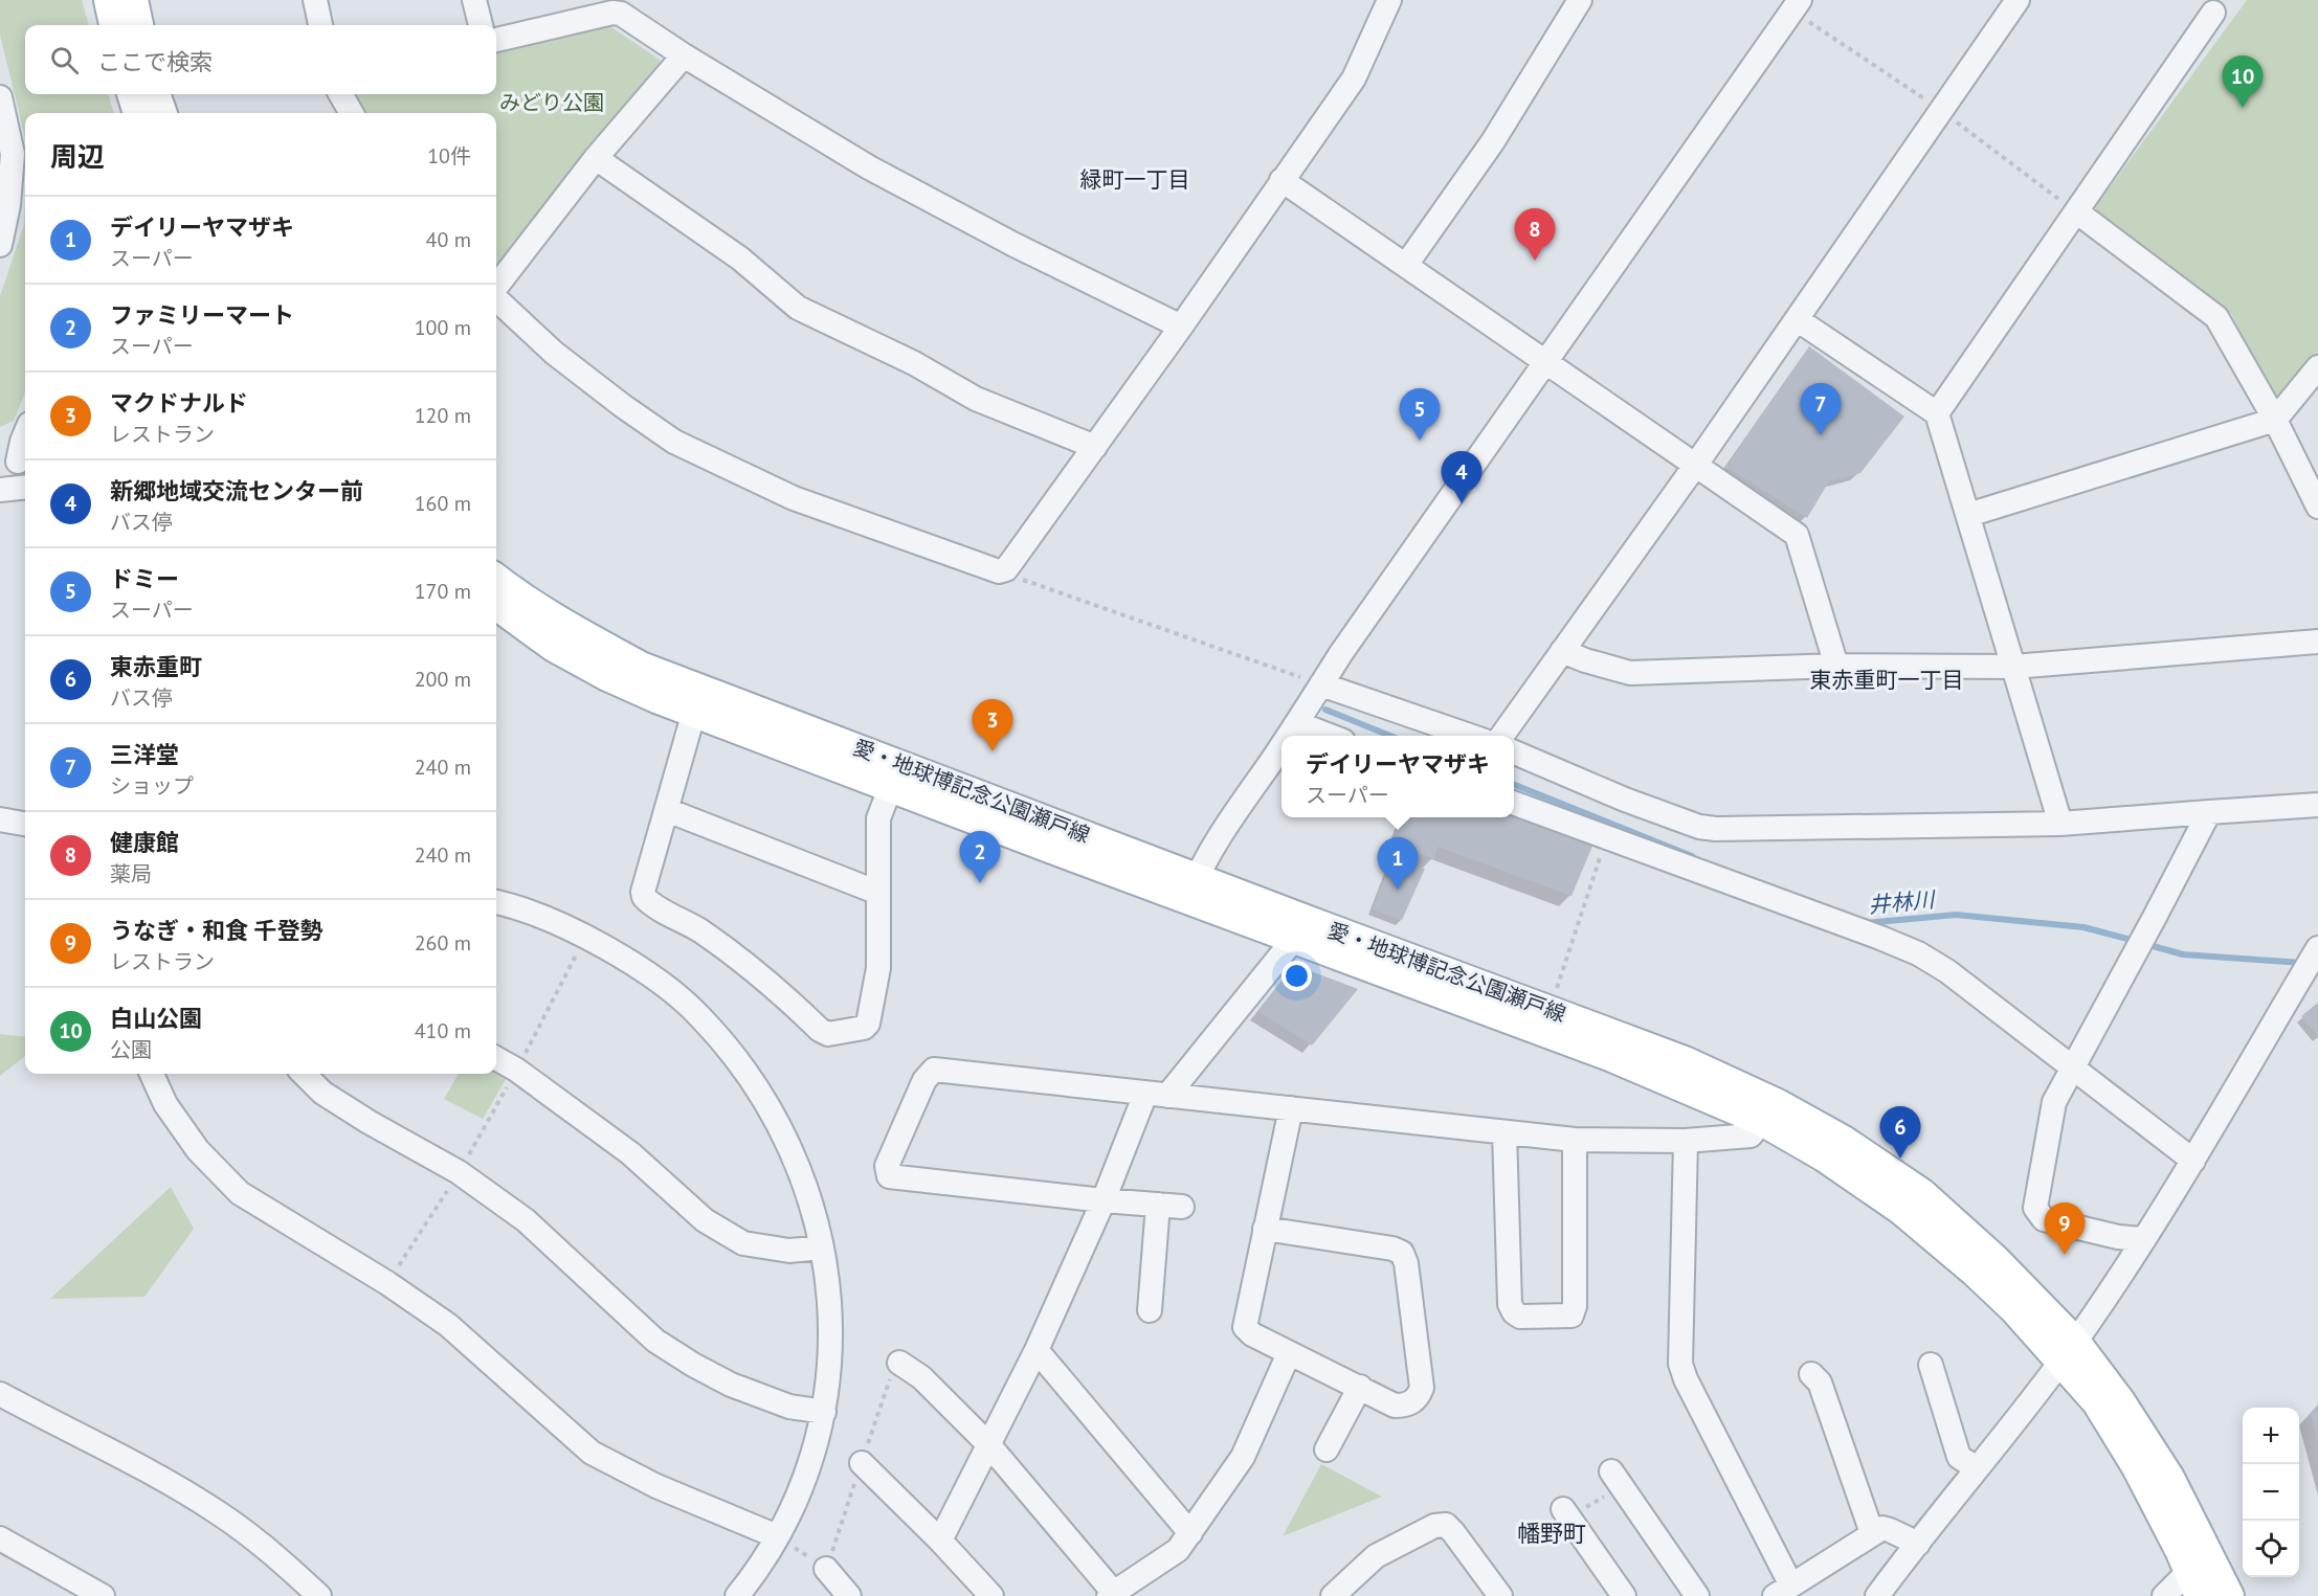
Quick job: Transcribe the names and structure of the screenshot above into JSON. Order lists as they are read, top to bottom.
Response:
{
  "streets": {
    "main road": ["愛・地球博記念公園瀬戸線"]
  },
  "districts": ["緑町一丁目", "東赤重町一丁目", "幡野町"],
  "water": ["井林川"],
  "parks": ["みどり公園"],
  "page": {
    "search": "ここで検索",
    "pins": [
      "10",
      "8",
      "7",
      "5",
      "4",
      "3",
      "2",
      "1",
      "6",
      "9"
    ],
    "heading": ["周辺", "10件"],
    "list": [
      {
        "mark": "1",
        "name": "デイリーヤマザキ",
        "note": "スーパー",
        "value": "40 m"
      },
      {
        "mark": "2",
        "name": "ファミリーマート",
        "note": "スーパー",
        "value": "100 m"
      },
      {
        "mark": "3",
        "name": "マクドナルド",
        "note": "レストラン",
        "value": "120 m"
      },
      {
        "mark": "4",
        "name": "新郷地域交流センター前",
        "note": "バス停",
        "value": "160 m"
      },
      {
        "mark": "5",
        "name": "ドミー",
        "note": "スーパー",
        "value": "170 m"
      },
      {
        "mark": "6",
        "name": "東赤重町",
        "note": "バス停",
        "value": "200 m"
      },
      {
        "mark": "7",
        "name": "三洋堂",
        "note": "ショップ",
        "value": "240 m"
      },
      {
        "mark": "8",
        "name": "健康館",
        "note": "薬局",
        "value": "240 m"
      },
      {
        "mark": "9",
        "name": "うなぎ・和食 千登勢",
        "note": "レストラン",
        "value": "260 m"
      },
      {
        "mark": "10",
        "name": "白山公園",
        "note": "公園",
        "value": "410 m"
      }
    ],
    "popup": ["デイリーヤマザキ", "スーパー"],
    "map_buttons": ["+", "−"]
  }
}
